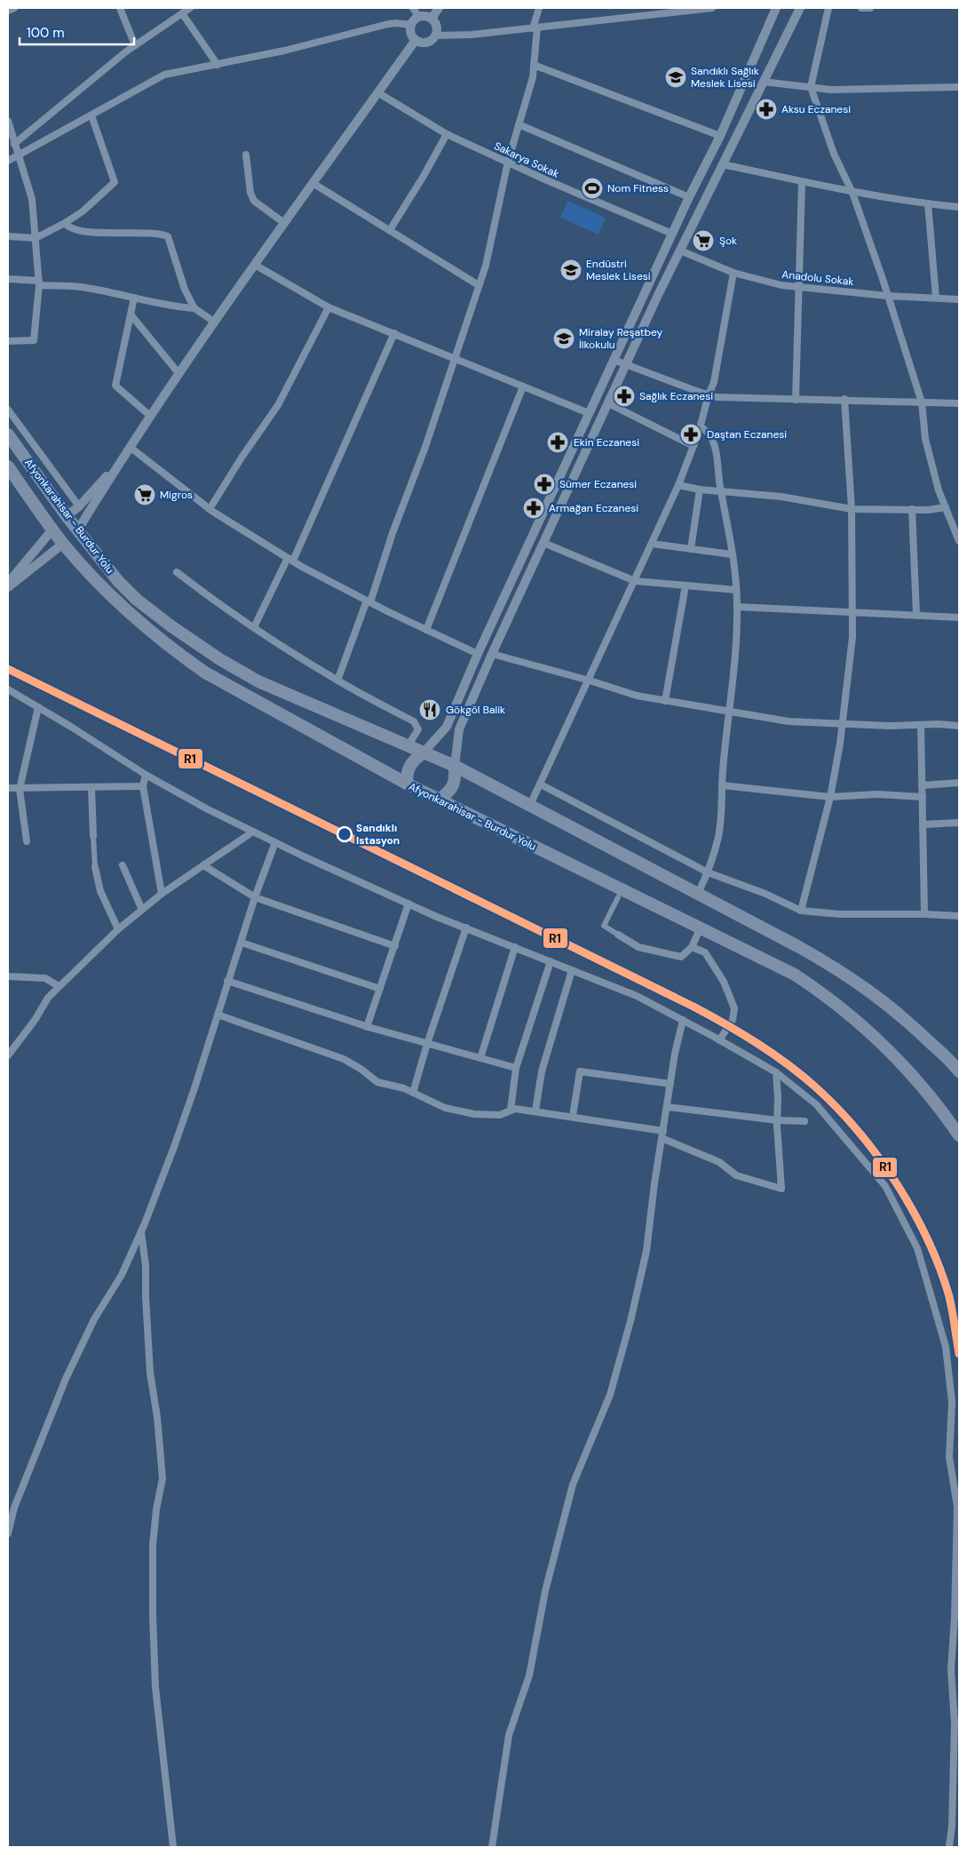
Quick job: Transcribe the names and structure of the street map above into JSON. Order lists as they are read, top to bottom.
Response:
{
  "streets": {
    "highway": ["Afyonkarahisar - Burdur Yolu"],
    "street": ["Sakarya Sokak", "Anadolu Sokak"]
  },
  "places": {
    "school or university": ["Sandıklı Sağlık Meslek Lisesi", "Endüstri Meslek Lisesi", "Miralay Reşatbey İlkokulu"],
    "pharmacy": [
      "Aksu Eczanesi",
      "Sağlık Eczanesi",
      "Daştan Eczanesi",
      "Ekin Eczanesi",
      "Sümer Eczanesi",
      "Armağan Eczanesi"
    ],
    "sports": ["Nom Fitness"],
    "supermarket": ["Şok", "Migros"],
    "restaurant": ["Gökgöl Balik"],
    "other": ["Sandıklı Istasyon"]
  },
  "lines": ["transit line R1"],
  "scale_bar": "100 m"
}
